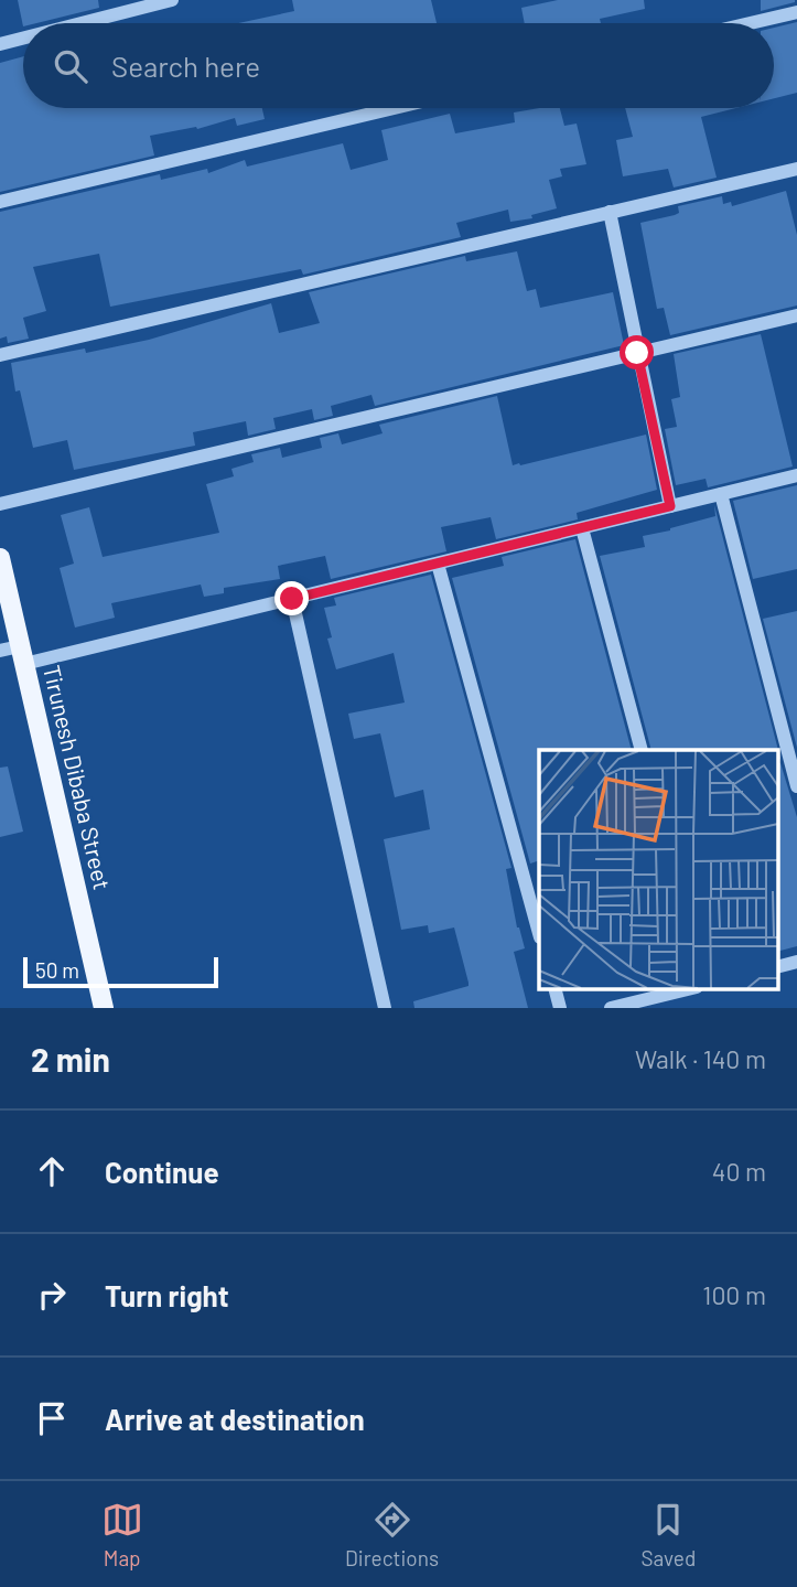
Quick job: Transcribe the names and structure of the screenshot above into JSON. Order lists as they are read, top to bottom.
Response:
{
  "streets": {
    "main road": ["Tirunesh Dibaba Street"]
  },
  "scale_bar": "50 m",
  "page": {
    "search": "Search here",
    "scale": "50 m",
    "heading": ["2 min", "Walk · 140 m"],
    "list": [
      ["Continue", "40 m"],
      ["Turn right", "100 m"],
      "Arrive at destination"
    ],
    "nav": ["Map", "Directions", "Saved"]
  }
}
